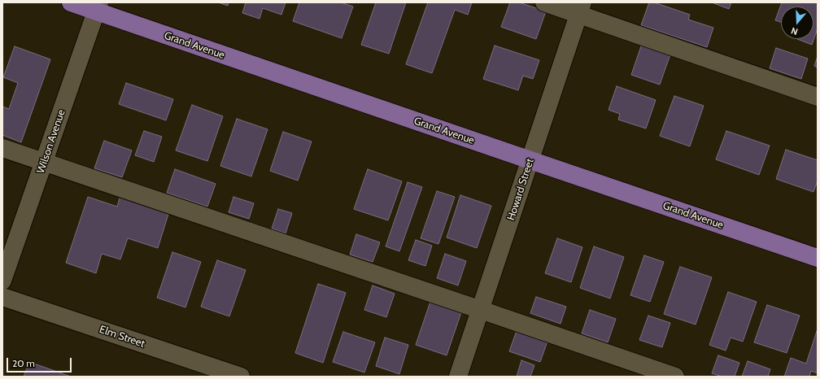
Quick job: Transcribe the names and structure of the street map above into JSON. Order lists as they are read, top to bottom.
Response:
{
  "streets": {
    "main road": ["Grand Avenue"],
    "street": ["Wilson Avenue", "Howard Street", "Elm Street"]
  },
  "crossings": [
    ["Grand Avenue", "Wilson Avenue"],
    ["Grand Avenue", "Howard Street"]
  ],
  "scale_bar": "20 m",
  "north": "bottom"
}
